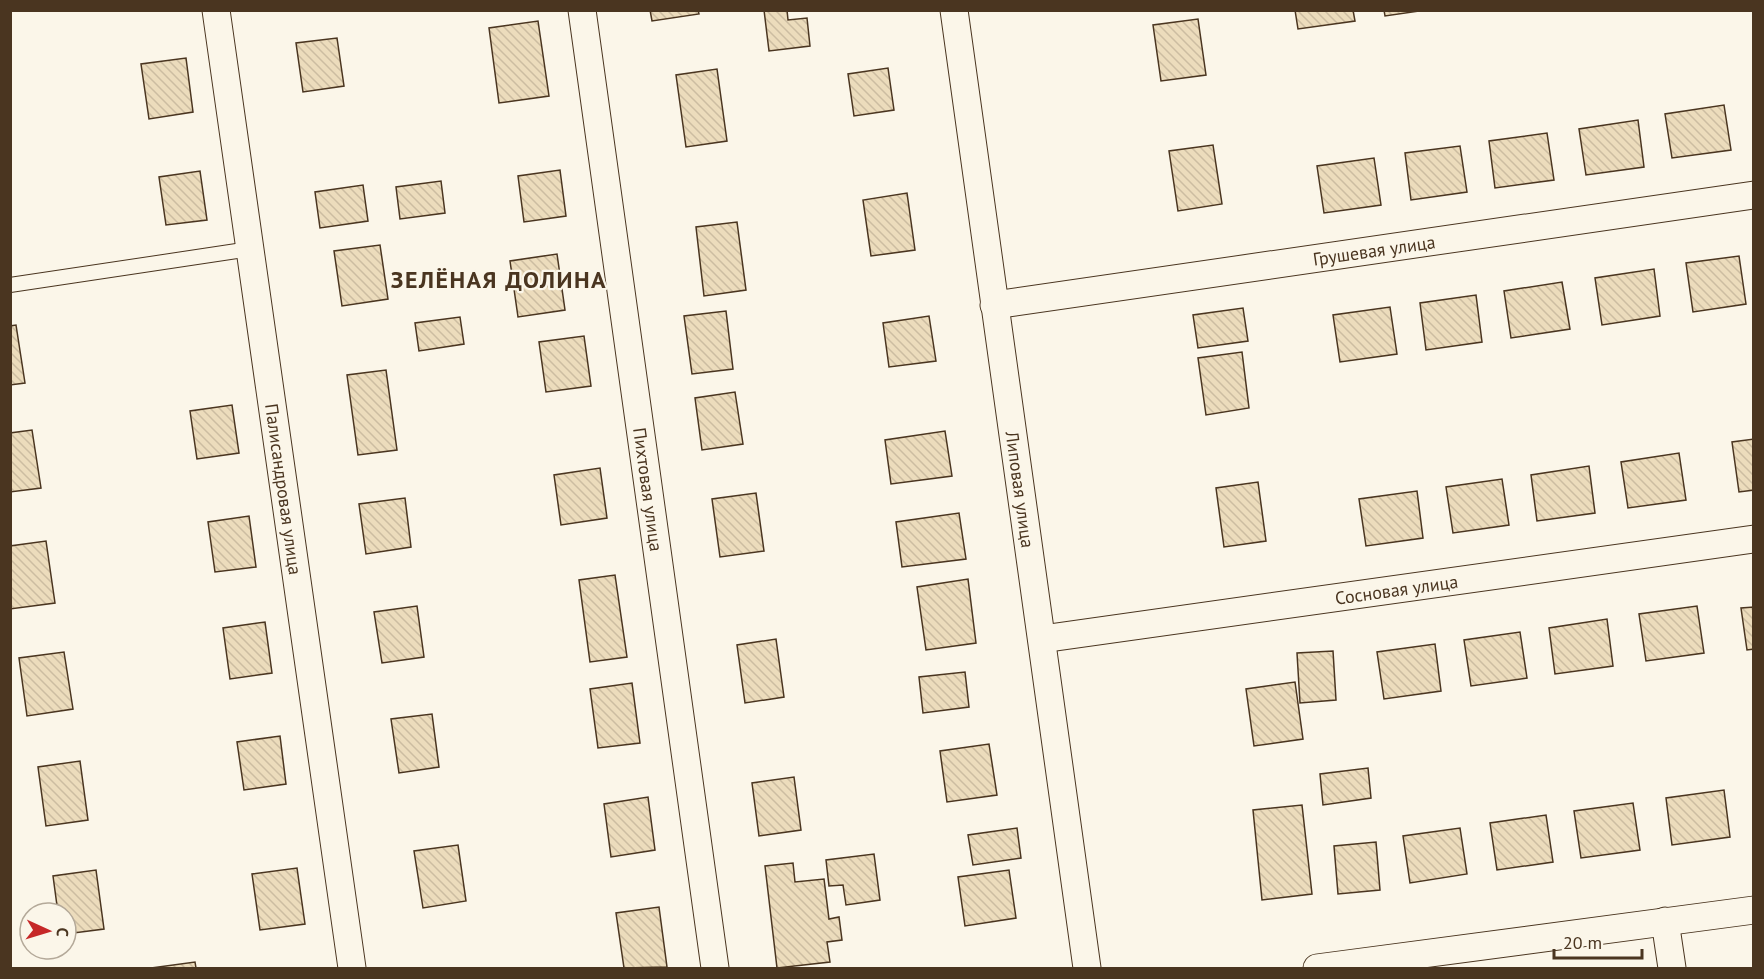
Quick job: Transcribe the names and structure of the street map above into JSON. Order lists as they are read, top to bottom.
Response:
{
  "streets": {
    "street": [
      "Грушевая улица",
      "Палисандровая улица",
      "Пихтовая улица",
      "Липовая улица",
      "Сосновая улица"
    ]
  },
  "crossings": [
    ["Грушевая улица", "Липовая улица"],
    ["Липовая улица", "Сосновая улица"]
  ],
  "districts": ["ЗЕЛЁНАЯ ДОЛИНА"],
  "scale_bar": "20 m",
  "north": "right"
}
